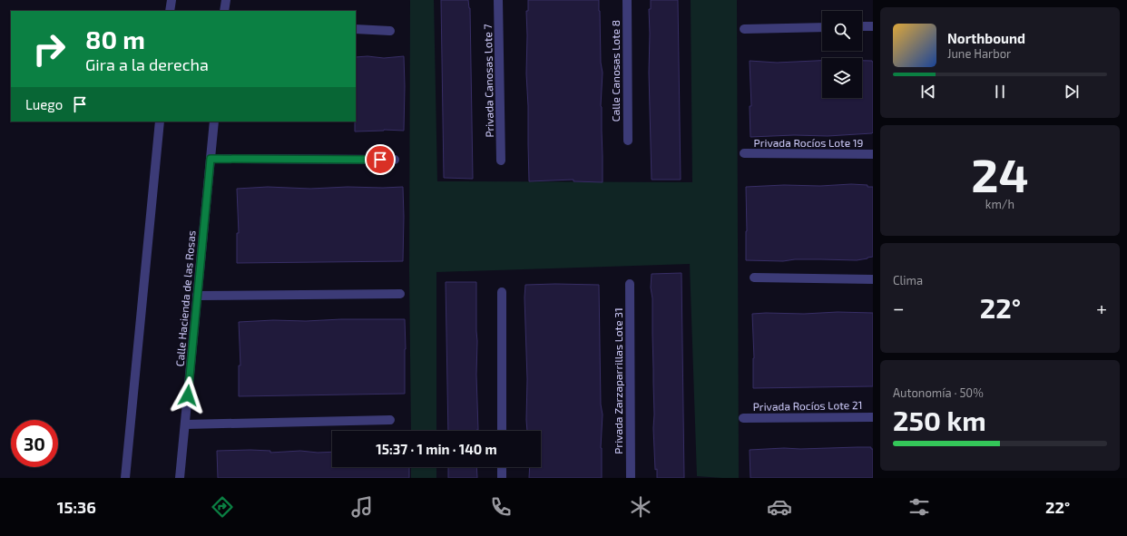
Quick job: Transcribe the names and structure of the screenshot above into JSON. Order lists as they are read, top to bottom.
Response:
{
  "streets": {
    "street": [
      "Calle Canosas Lote 8",
      "Privada Canosas Lote 7",
      "Privada Rocíos Lote 19",
      "Calle Hacienda de las Rosas",
      "Privada Zarzaparrillas Lote 31",
      "Privada Rocíos Lote 21"
    ]
  },
  "page": {
    "turn": ["80 m", "Gira a la derecha"],
    "song": ["Northbound", "June Harbor"],
    "then": "Luego",
    "tile": [
      ["24", "km/h"],
      "Clima",
      ["Autonomía · 50%", "250 km"]
    ],
    "heat": ["−", "22°", "+"],
    "limit": "30",
    "trip": "15:37 · 1 min · 140 m",
    "tabs": ["15:36", "22°"]
  }
}
